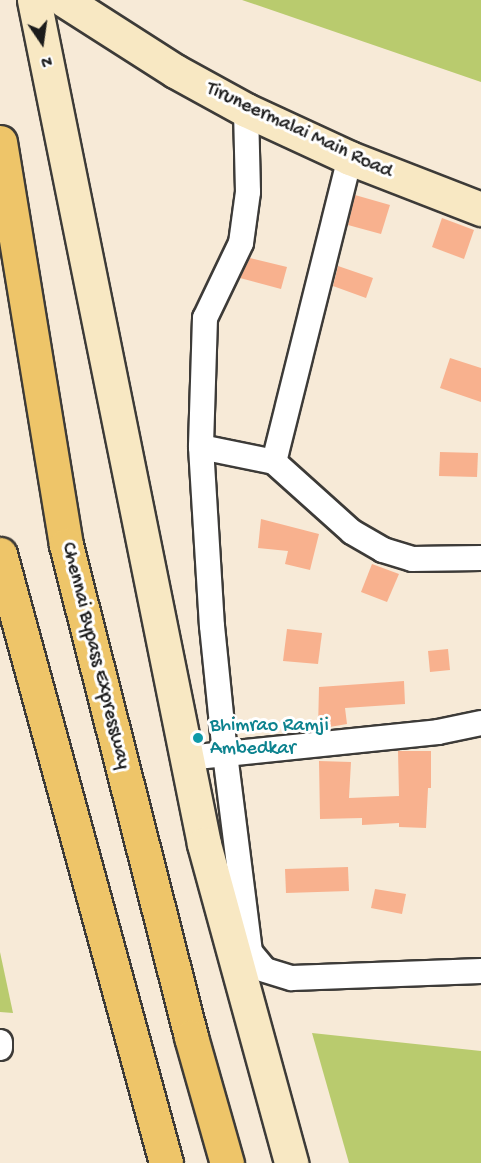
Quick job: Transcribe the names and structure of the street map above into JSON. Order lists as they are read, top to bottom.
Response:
{
  "streets": {
    "highway": ["Chennai Bypass Expressway"],
    "street": ["Tiruneermalai Main Road"]
  },
  "places": ["Bhimrao Ramji Ambedkar"],
  "north": "bottom"
}
